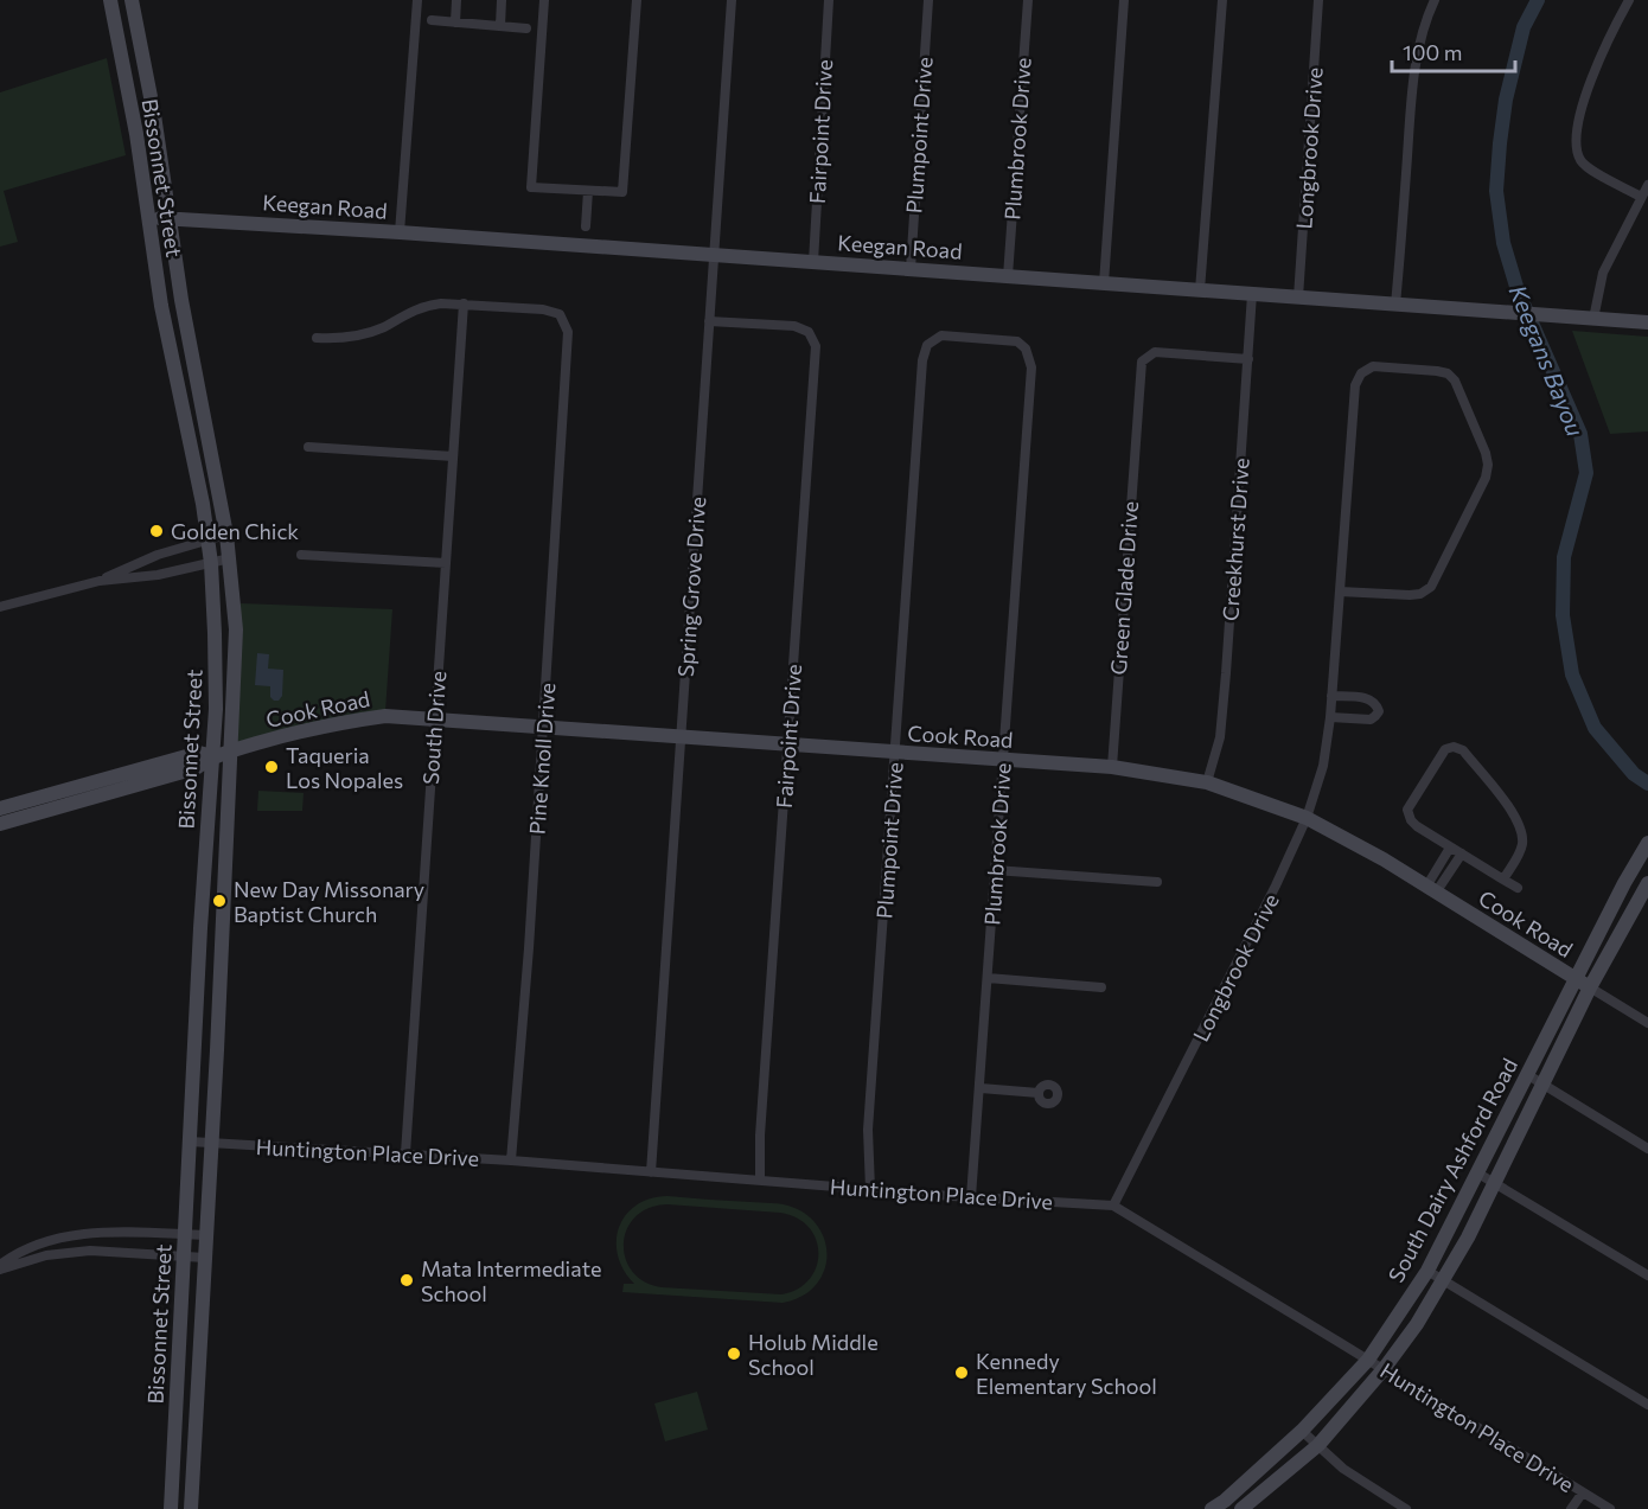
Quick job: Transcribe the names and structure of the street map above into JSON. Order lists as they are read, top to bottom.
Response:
{
  "streets": {
    "main road": [
      "Bissonnet Street",
      "Keegan Road",
      "Cook Road",
      "South Dairy Ashford Road"
    ],
    "street": [
      "Fairpoint Drive",
      "Plumpoint Drive",
      "Plumbrook Drive",
      "Longbrook Drive",
      "Creekhurst Drive",
      "Spring Grove Drive",
      "Green Glade Drive",
      "South Drive",
      "Pine Knoll Drive",
      "Huntington Place Drive"
    ]
  },
  "crossings": [
    ["Fairpoint Drive", "Keegan Road"],
    ["Fairpoint Drive", "Spring Grove Drive"],
    ["Fairpoint Drive", "Cook Road"],
    ["Fairpoint Drive", "Huntington Place Drive"],
    ["Plumpoint Drive", "Plumbrook Drive"],
    ["Plumpoint Drive", "Keegan Road"],
    ["Plumpoint Drive", "Cook Road"],
    ["Plumpoint Drive", "Huntington Place Drive"],
    ["Plumbrook Drive", "Keegan Road"],
    ["Plumbrook Drive", "Cook Road"],
    ["Plumbrook Drive", "Huntington Place Drive"],
    ["Longbrook Drive", "Keegan Road"],
    ["Longbrook Drive", "Cook Road"],
    ["Longbrook Drive", "Huntington Place Drive"],
    ["Bissonnet Street", "Keegan Road"],
    ["Bissonnet Street", "Cook Road"],
    ["Bissonnet Street", "Huntington Place Drive"],
    ["Keegan Road", "Creekhurst Drive"],
    ["Keegan Road", "Spring Grove Drive"],
    ["Creekhurst Drive", "Green Glade Drive"],
    ["Creekhurst Drive", "Cook Road"],
    ["Spring Grove Drive", "Cook Road"],
    ["Spring Grove Drive", "Huntington Place Drive"],
    ["Green Glade Drive", "Cook Road"],
    ["Cook Road", "South Drive"],
    ["Cook Road", "Pine Knoll Drive"],
    ["Cook Road", "South Dairy Ashford Road"],
    ["South Drive", "Pine Knoll Drive"],
    ["South Drive", "Huntington Place Drive"],
    ["Pine Knoll Drive", "Huntington Place Drive"],
    ["Huntington Place Drive", "South Dairy Ashford Road"]
  ],
  "water": ["Keegans Bayou"],
  "places": [
    "Golden Chick",
    "Taqueria Los Nopales",
    "New Day Missonary Baptist Church",
    "Mata Intermediate School",
    "Holub Middle School",
    "Kennedy Elementary School"
  ],
  "scale_bar": "100 m"
}
